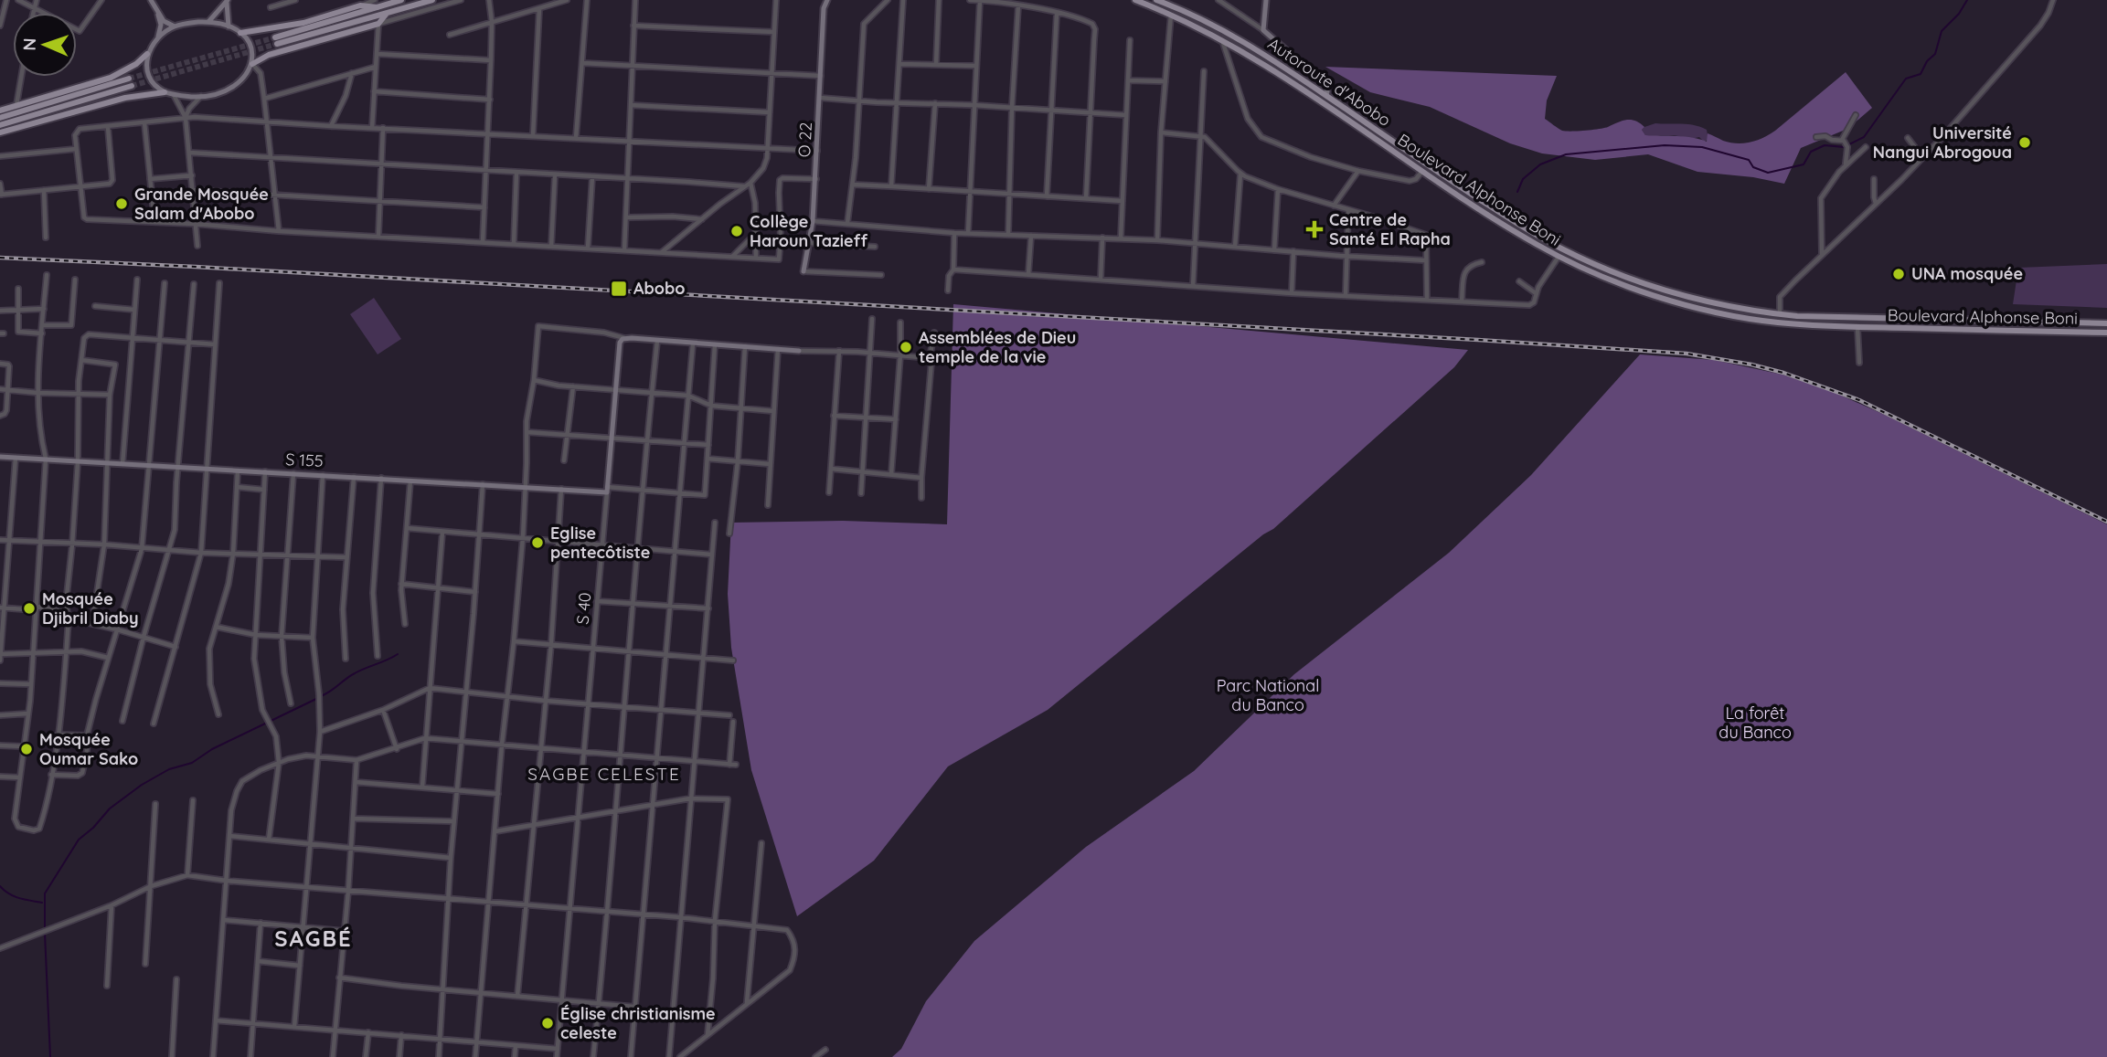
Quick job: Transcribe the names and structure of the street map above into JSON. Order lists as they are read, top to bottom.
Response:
{
  "streets": {
    "main road": ["Autoroute d'Abobo", "Boulevard Alphonse Boni"],
    "street": ["O 22", "S 155", "S 40"]
  },
  "crossings": [
    ["S 155", "S 40"]
  ],
  "districts": ["SAGBE CELESTE", "SAGBÉ"],
  "parks": ["Parc National du Banco", "La forêt du Banco"],
  "places": {
    "other": [
      "Université Nangui Abrogoua",
      "Grande Mosquée Salam d'Abobo",
      "Collège Haroun Tazieff",
      "UNA mosquée",
      "Assemblées de Dieu temple de la vie",
      "Eglise pentecôtiste",
      "Mosquée Djibril Diaby",
      "Mosquée Oumar Sako",
      "Église christianisme celeste"
    ],
    "health": ["Centre de Santé El Rapha"],
    "transit": ["Abobo"]
  },
  "north": "left"
}
